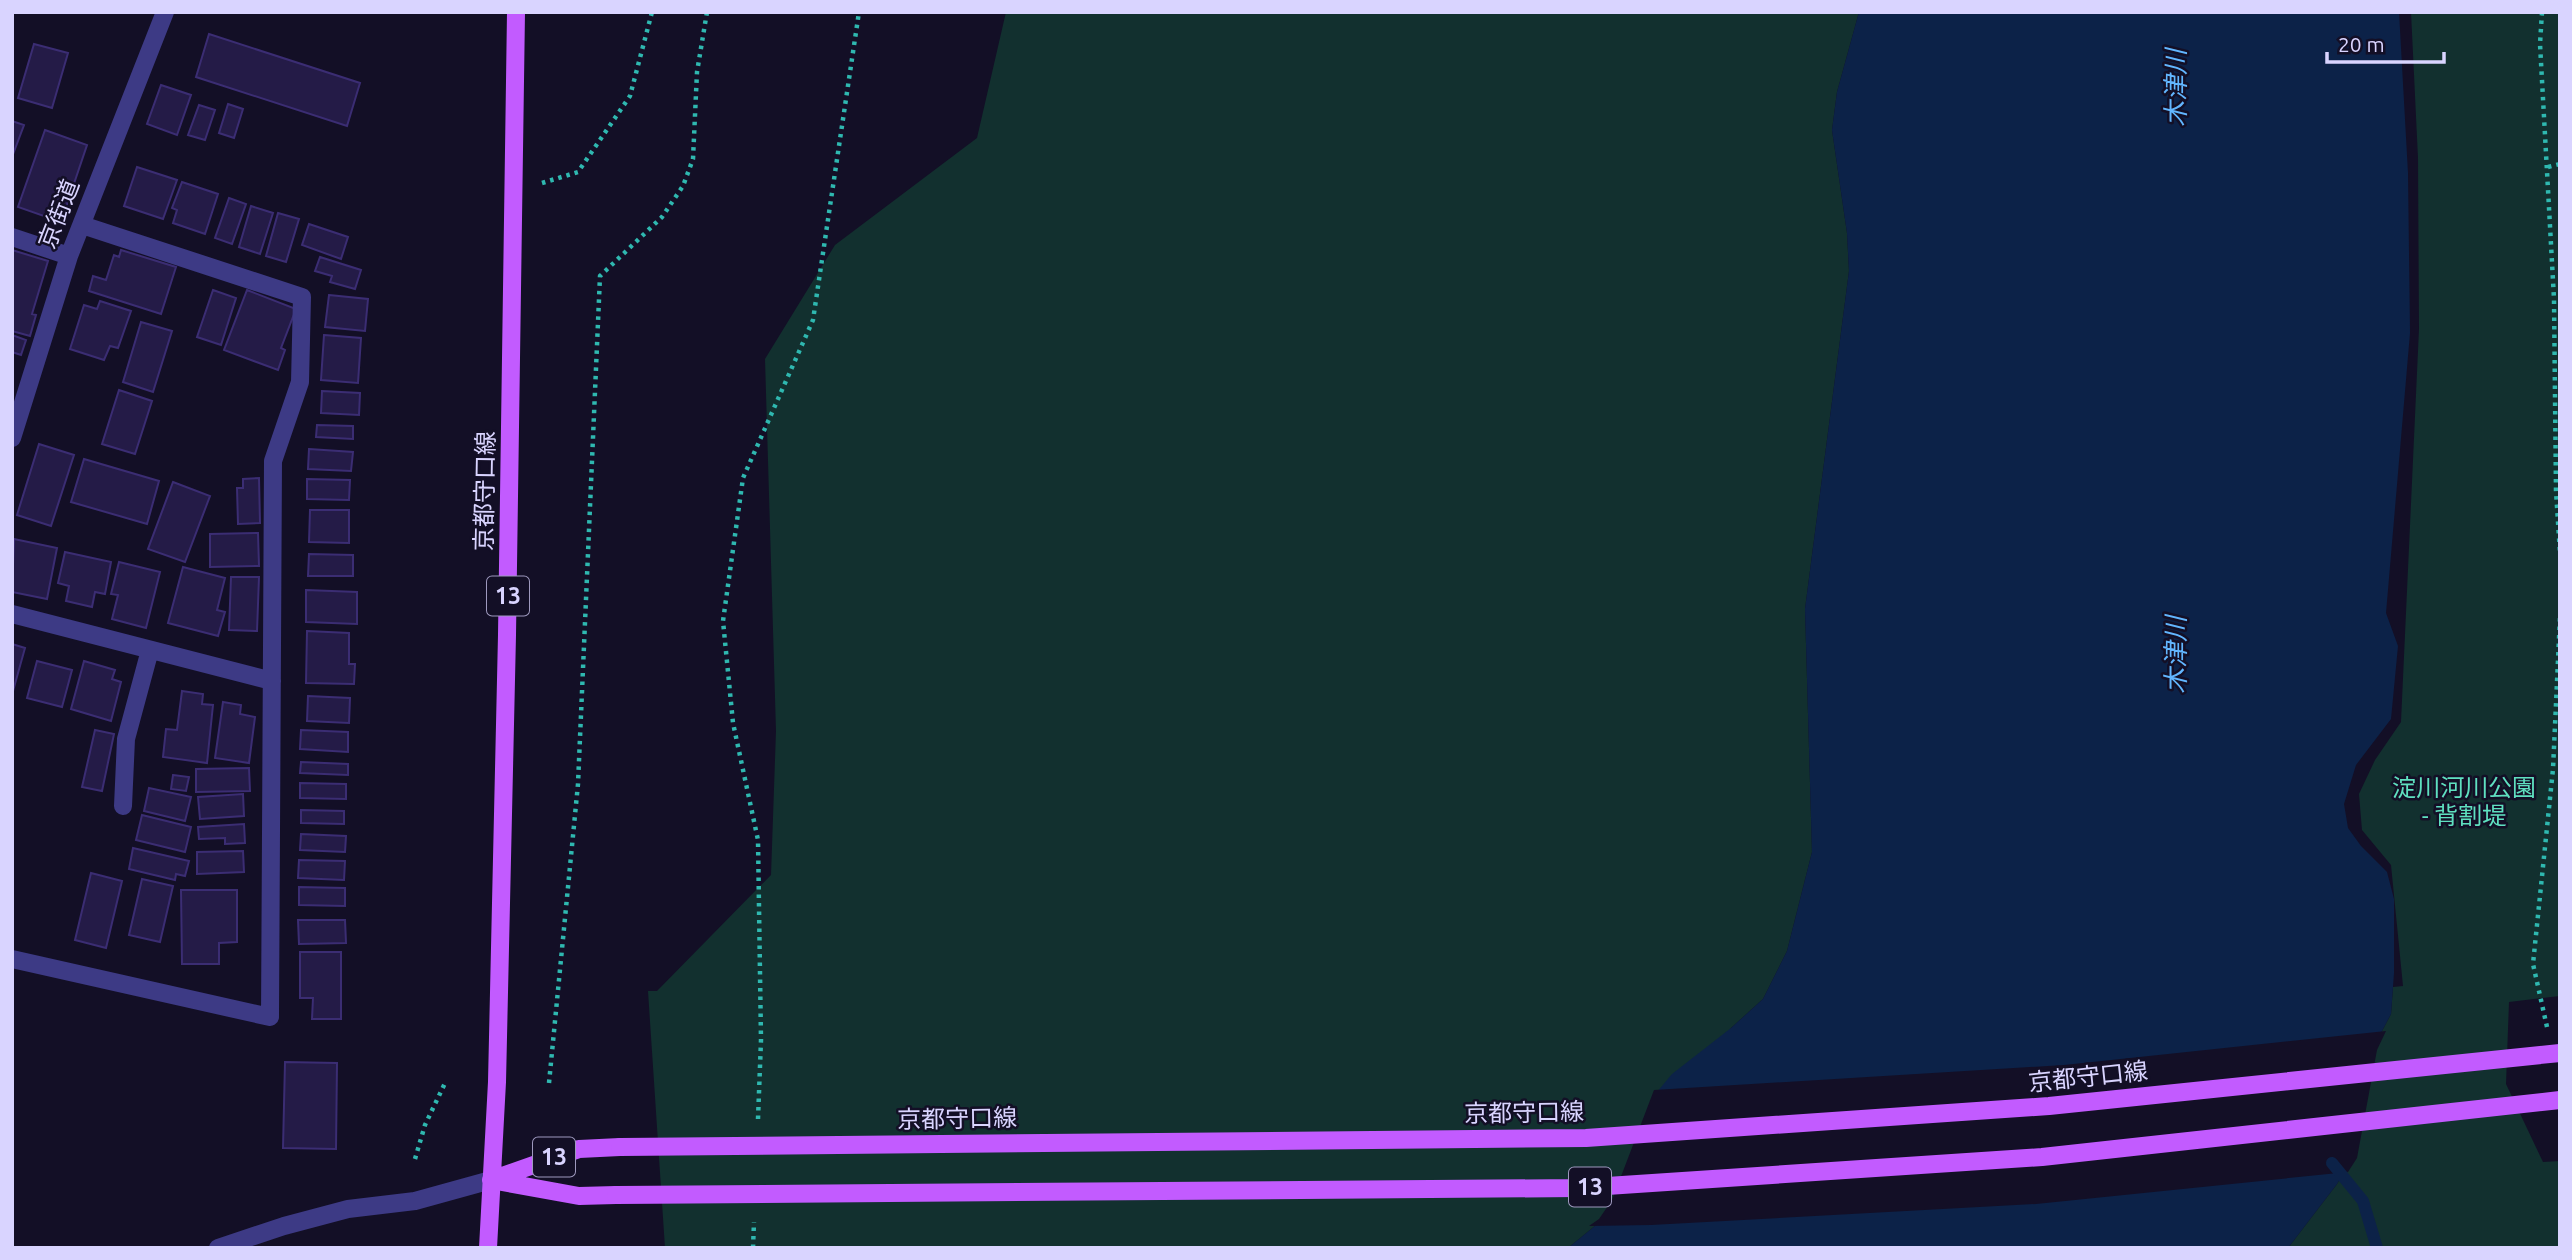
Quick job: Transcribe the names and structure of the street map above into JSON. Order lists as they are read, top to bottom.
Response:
{
  "streets": {
    "main road": ["京都守口線", "13"],
    "street": ["京街道"]
  },
  "crossings": [
    ["京都守口線", "13"]
  ],
  "water": ["木津川"],
  "parks": ["淀川河川公園 - 背割堤"],
  "scale_bar": "20 m"
}
